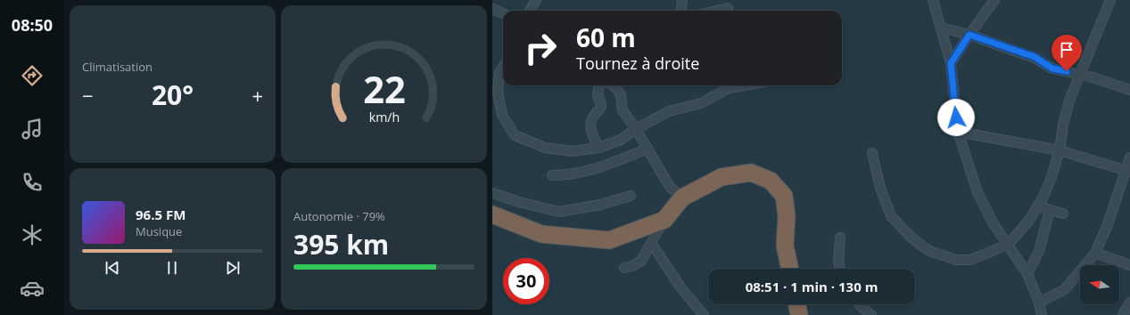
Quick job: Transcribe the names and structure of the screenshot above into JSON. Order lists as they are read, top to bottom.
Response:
{
  "north": "left",
  "page": {
    "tabs": "08:50",
    "tile": [
      "Climatisation",
      ["Autonomie · 79%", "395 km"]
    ],
    "turn": ["60 m", "Tournez à droite"],
    "heat": ["−", "20°", "+"],
    "song": ["96.5 FM", "Musique"],
    "limit": "30",
    "trip": "08:51 · 1 min · 130 m",
    "gauge": ["22", "km/h"]
  }
}
